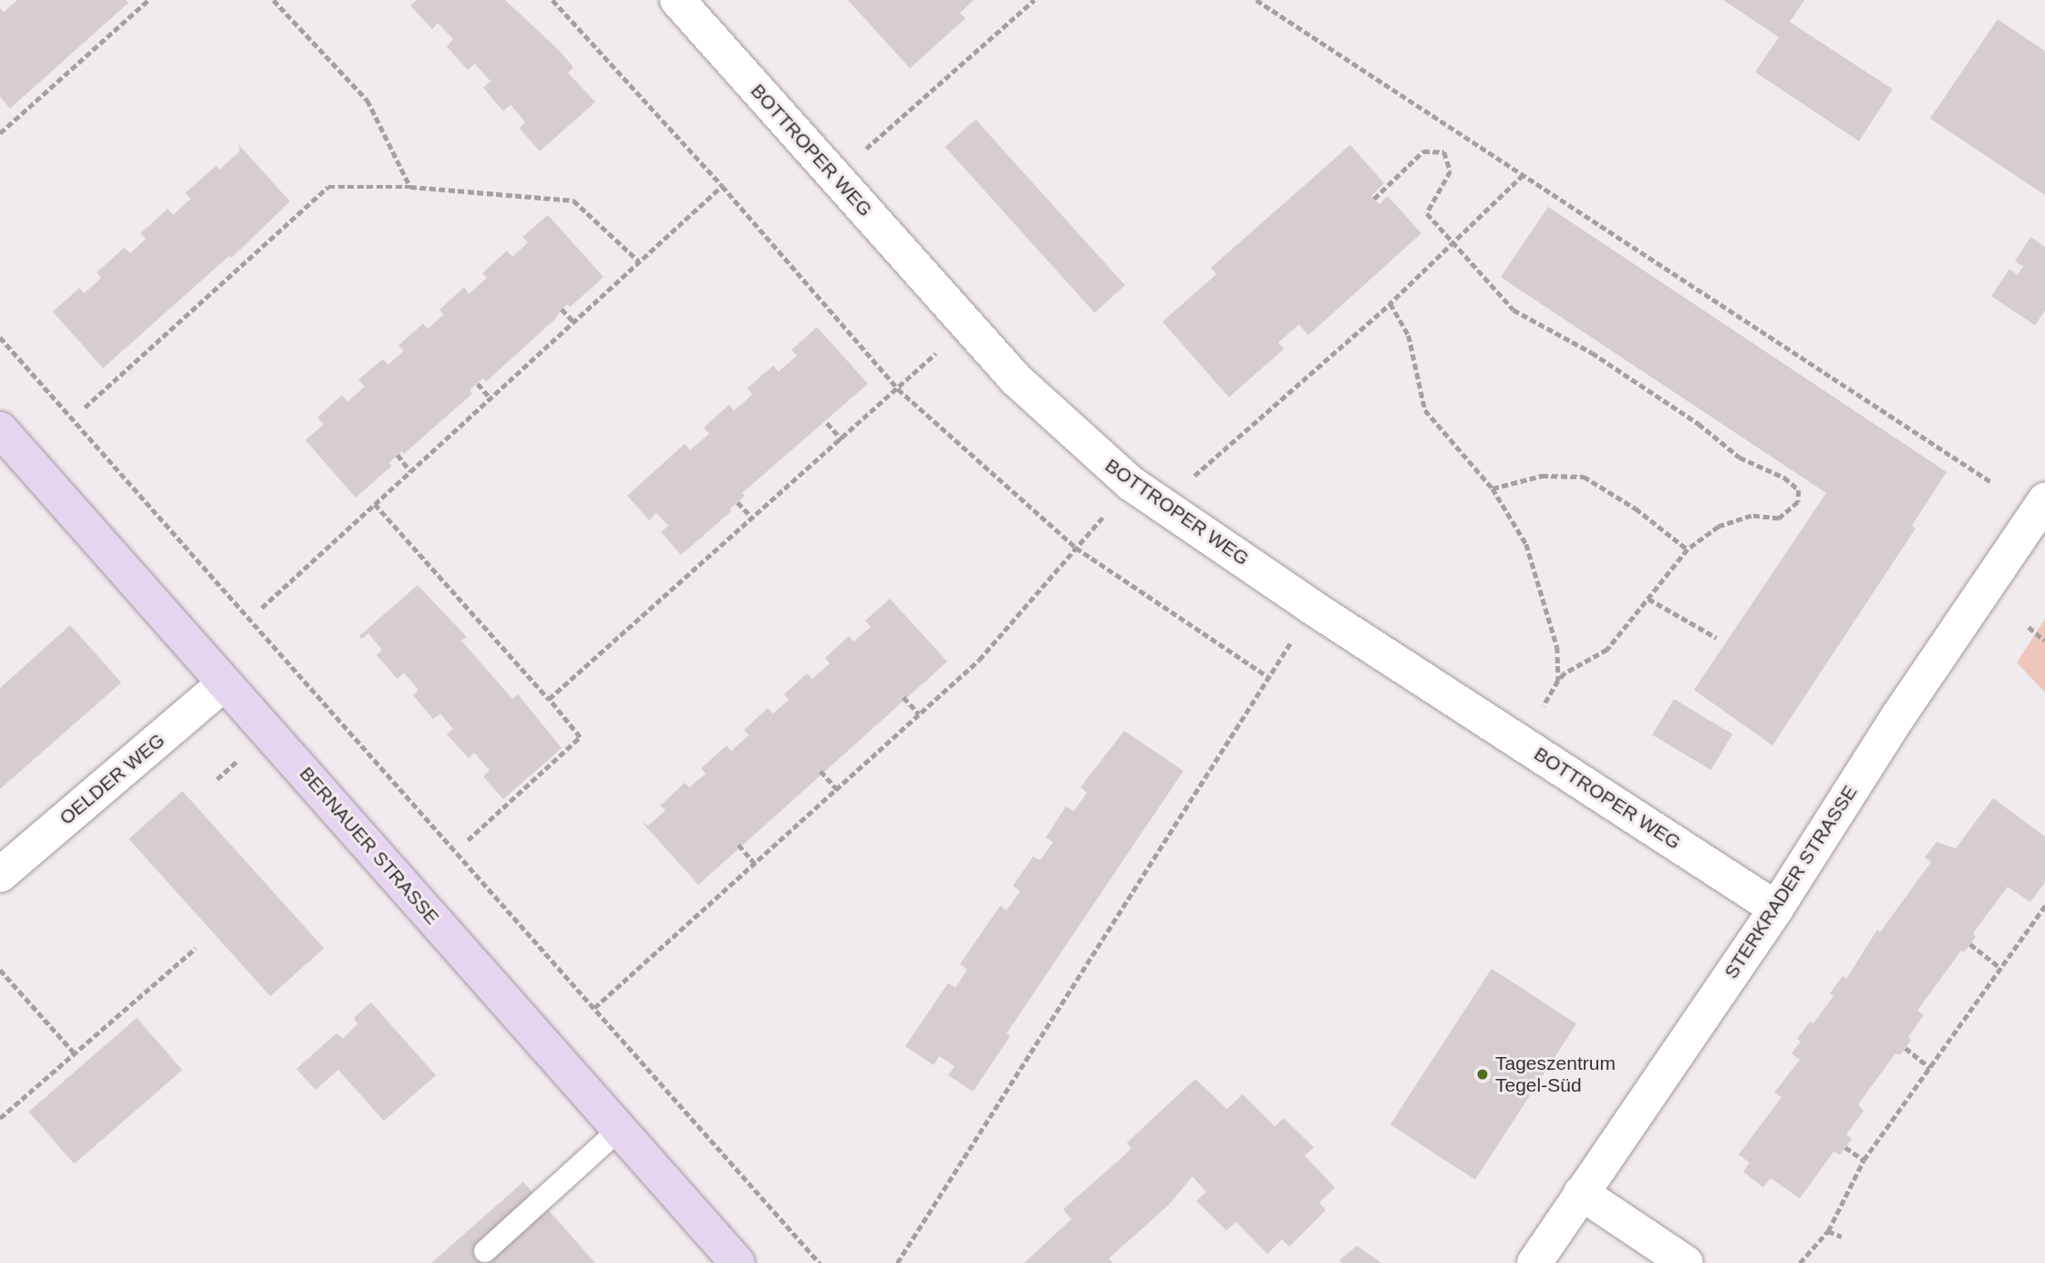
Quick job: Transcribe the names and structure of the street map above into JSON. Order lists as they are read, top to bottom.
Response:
{
  "streets": {
    "main road": ["BERNAUER STRASSE"],
    "street": ["BOTTROPER WEG", "OELDER WEG", "STERKRADER STRASSE"]
  },
  "crossings": [
    ["BOTTROPER WEG", "STERKRADER STRASSE"],
    ["OELDER WEG", "BERNAUER STRASSE"]
  ],
  "places": ["Tageszentrum Tegel-Süd"]
}
